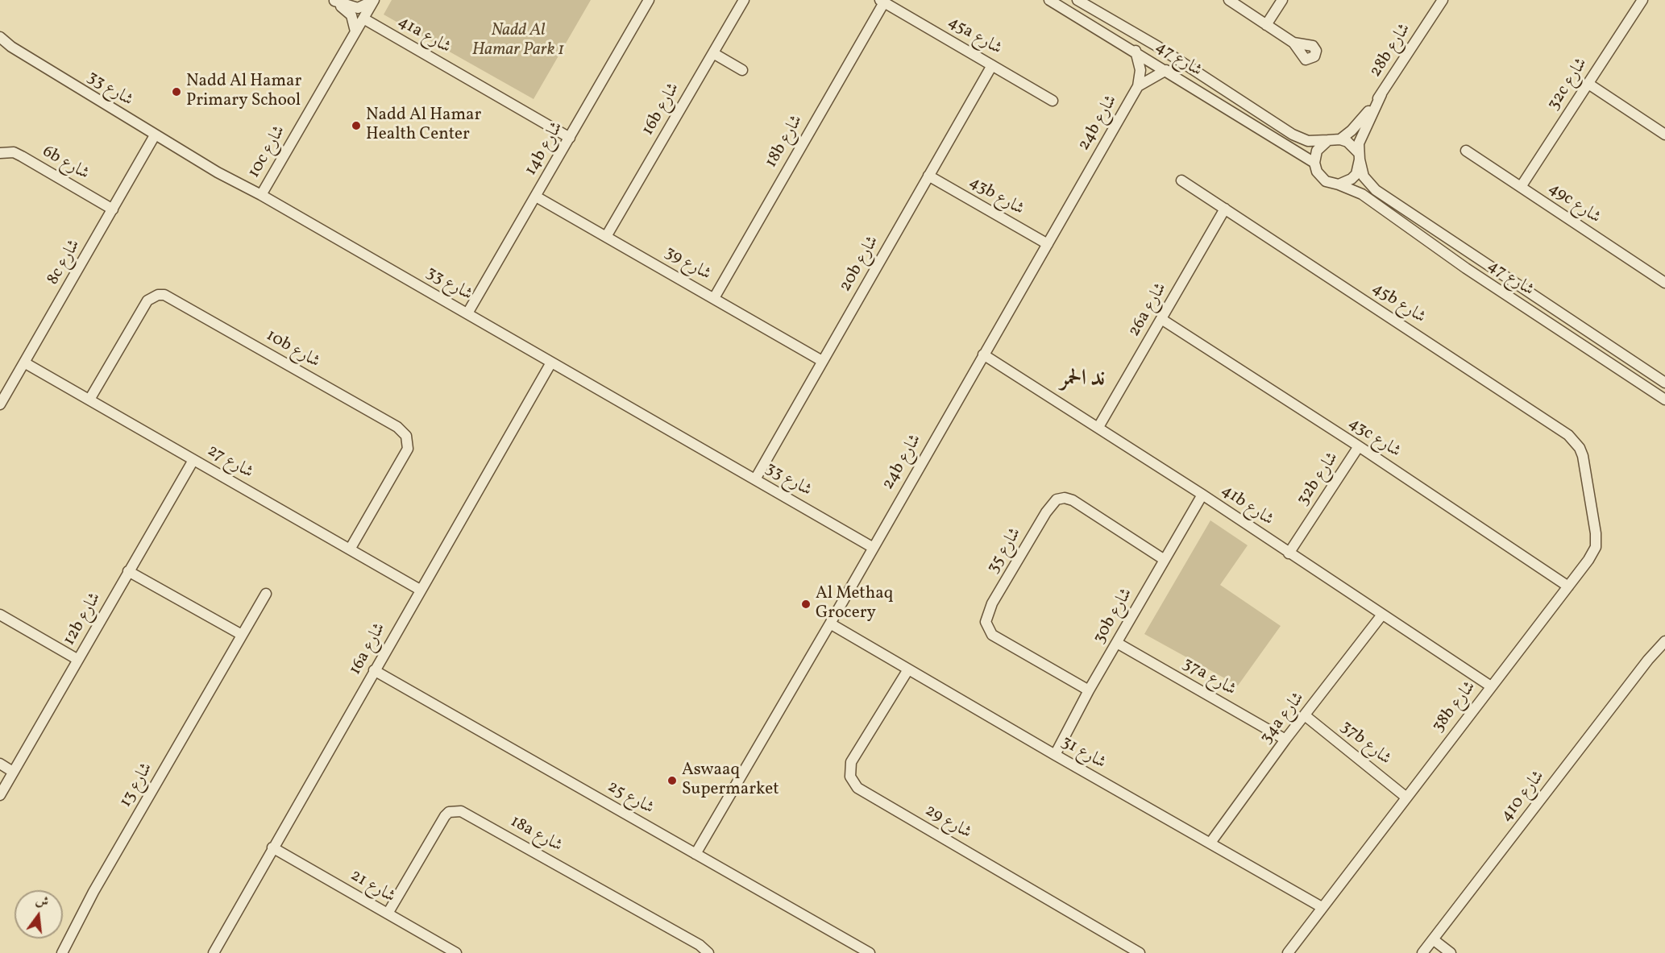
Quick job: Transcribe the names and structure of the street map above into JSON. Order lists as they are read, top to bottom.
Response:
{
  "streets": {
    "street": [
      "41a شارع",
      "45a شارع",
      "28b شارع",
      "شارع 47",
      "32c شارع",
      "شارع 33",
      "16b شارع",
      "24b شارع",
      "18b شارع",
      "14b شارع",
      "10c شارع",
      "6b شارع",
      "43b شارع",
      "49c شارع",
      "8c شارع",
      "شارع 39",
      "20b شارع",
      "45b شارع",
      "26a شارع",
      "10b شارع",
      "43c شارع",
      "شارع 27",
      "32b شارع",
      "41b شارع",
      "شارع 35",
      "30b شارع",
      "12b شارع",
      "16a شارع",
      "37a شارع",
      "38b شارع",
      "34a شارع",
      "37b شارع",
      "شارع 31",
      "شارع 13",
      "شارع 410",
      "شارع 25",
      "شارع 29",
      "18a شارع",
      "شارع 21"
    ]
  },
  "crossings": [
    ["41a شارع", "14b شارع"],
    ["41a شارع", "10c شارع"],
    ["45a شارع", "18b شارع"],
    ["45a شارع", "20b شارع"],
    ["28b شارع", "شارع 47"],
    ["شارع 47", "24b شارع"],
    ["32c شارع", "49c شارع"],
    ["شارع 33", "24b شارع"],
    ["شارع 33", "14b شارع"],
    ["شارع 33", "10c شارع"],
    ["شارع 33", "8c شارع"],
    ["شارع 33", "20b شارع"],
    ["شارع 33", "16a شارع"],
    ["16b شارع", "شارع 39"],
    ["24b شارع", "43b شارع"],
    ["24b شارع", "41b شارع"],
    ["24b شارع", "شارع 31"],
    ["24b شارع", "شارع 25"],
    ["18b شارع", "شارع 39"],
    ["14b شارع", "شارع 39"],
    ["6b شارع", "8c شارع"],
    ["43b شارع", "20b شارع"],
    ["8c شارع", "شارع 27"],
    ["شارع 39", "20b شارع"],
    ["45b شارع", "26a شارع"],
    ["45b شارع", "38b شارع"],
    ["26a شارع", "43c شارع"],
    ["26a شارع", "41b شارع"],
    ["10b شارع", "شارع 27"],
    ["43c شارع", "32b شارع"],
    ["43c شارع", "38b شارع"],
    ["شارع 27", "12b شارع"],
    ["شارع 27", "16a شارع"],
    ["32b شارع", "41b شارع"],
    ["41b شارع", "30b شارع"],
    ["41b شارع", "38b شارع"],
    ["41b شارع", "34a شارع"],
    ["شارع 35", "30b شارع"],
    ["30b شارع", "37a شارع"],
    ["30b شارع", "شارع 31"],
    ["16a شارع", "شارع 25"],
    ["16a شارع", "شارع 21"],
    ["37a شارع", "34a شارع"],
    ["38b شارع", "37b شارع"],
    ["38b شارع", "شارع 31"],
    ["34a شارع", "37b شارع"],
    ["34a شارع", "شارع 31"],
    ["شارع 31", "شارع 29"],
    ["18a شارع", "شارع 21"]
  ],
  "districts": ["ند الحمر"],
  "parks": ["Nadd Al Hamar Park 1"],
  "places": [
    "Nadd Al Hamar Primary School",
    "Nadd Al Hamar Health Center",
    "Al Methaq Grocery",
    "Aswaaq Supermarket"
  ],
  "north": "top"
}
